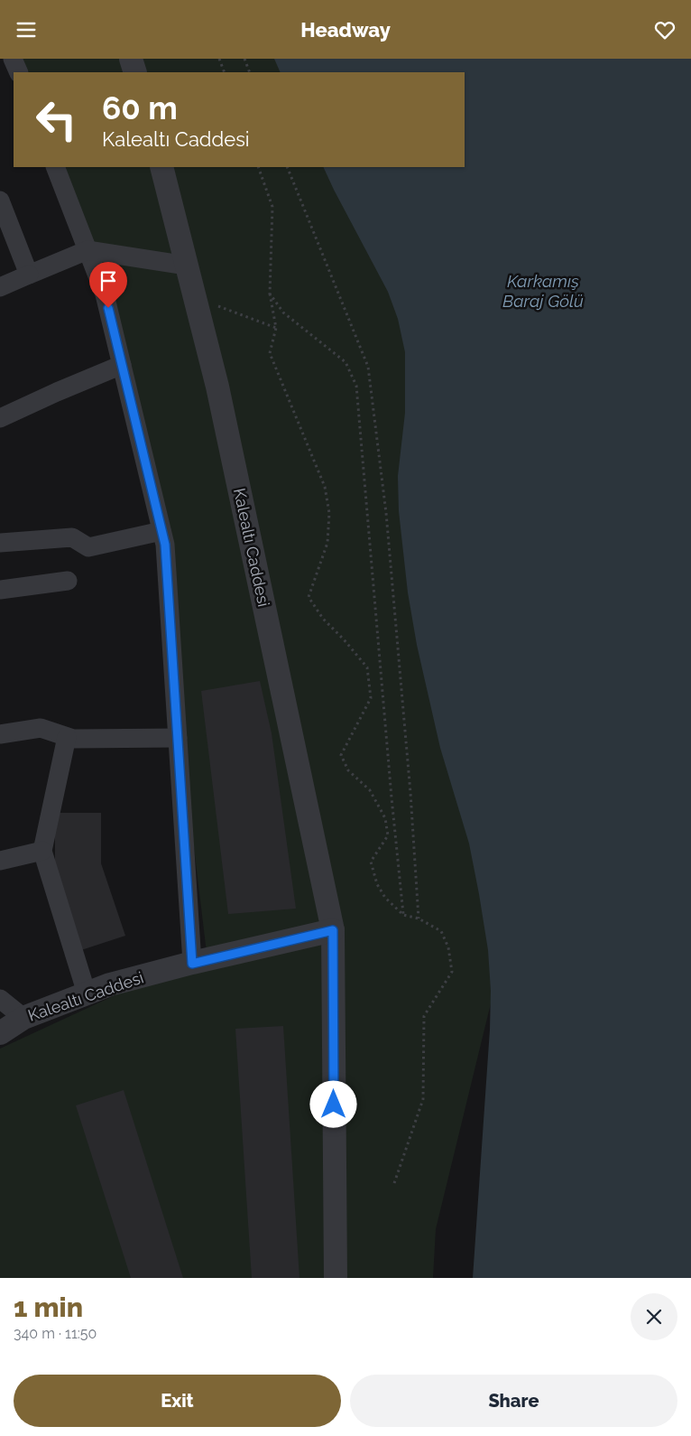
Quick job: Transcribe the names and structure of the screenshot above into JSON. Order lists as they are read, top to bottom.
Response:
{
  "streets": {
    "street": ["Kalealtı Caddesi"]
  },
  "water": ["Karkamış Baraj Gölü"],
  "page": {
    "header": "Headway",
    "turn": ["60 m", "Kalealtı Caddesi"],
    "heading": ["1 min", "340 m · 11:50"],
    "buttons": ["Exit", "Share"]
  }
}
